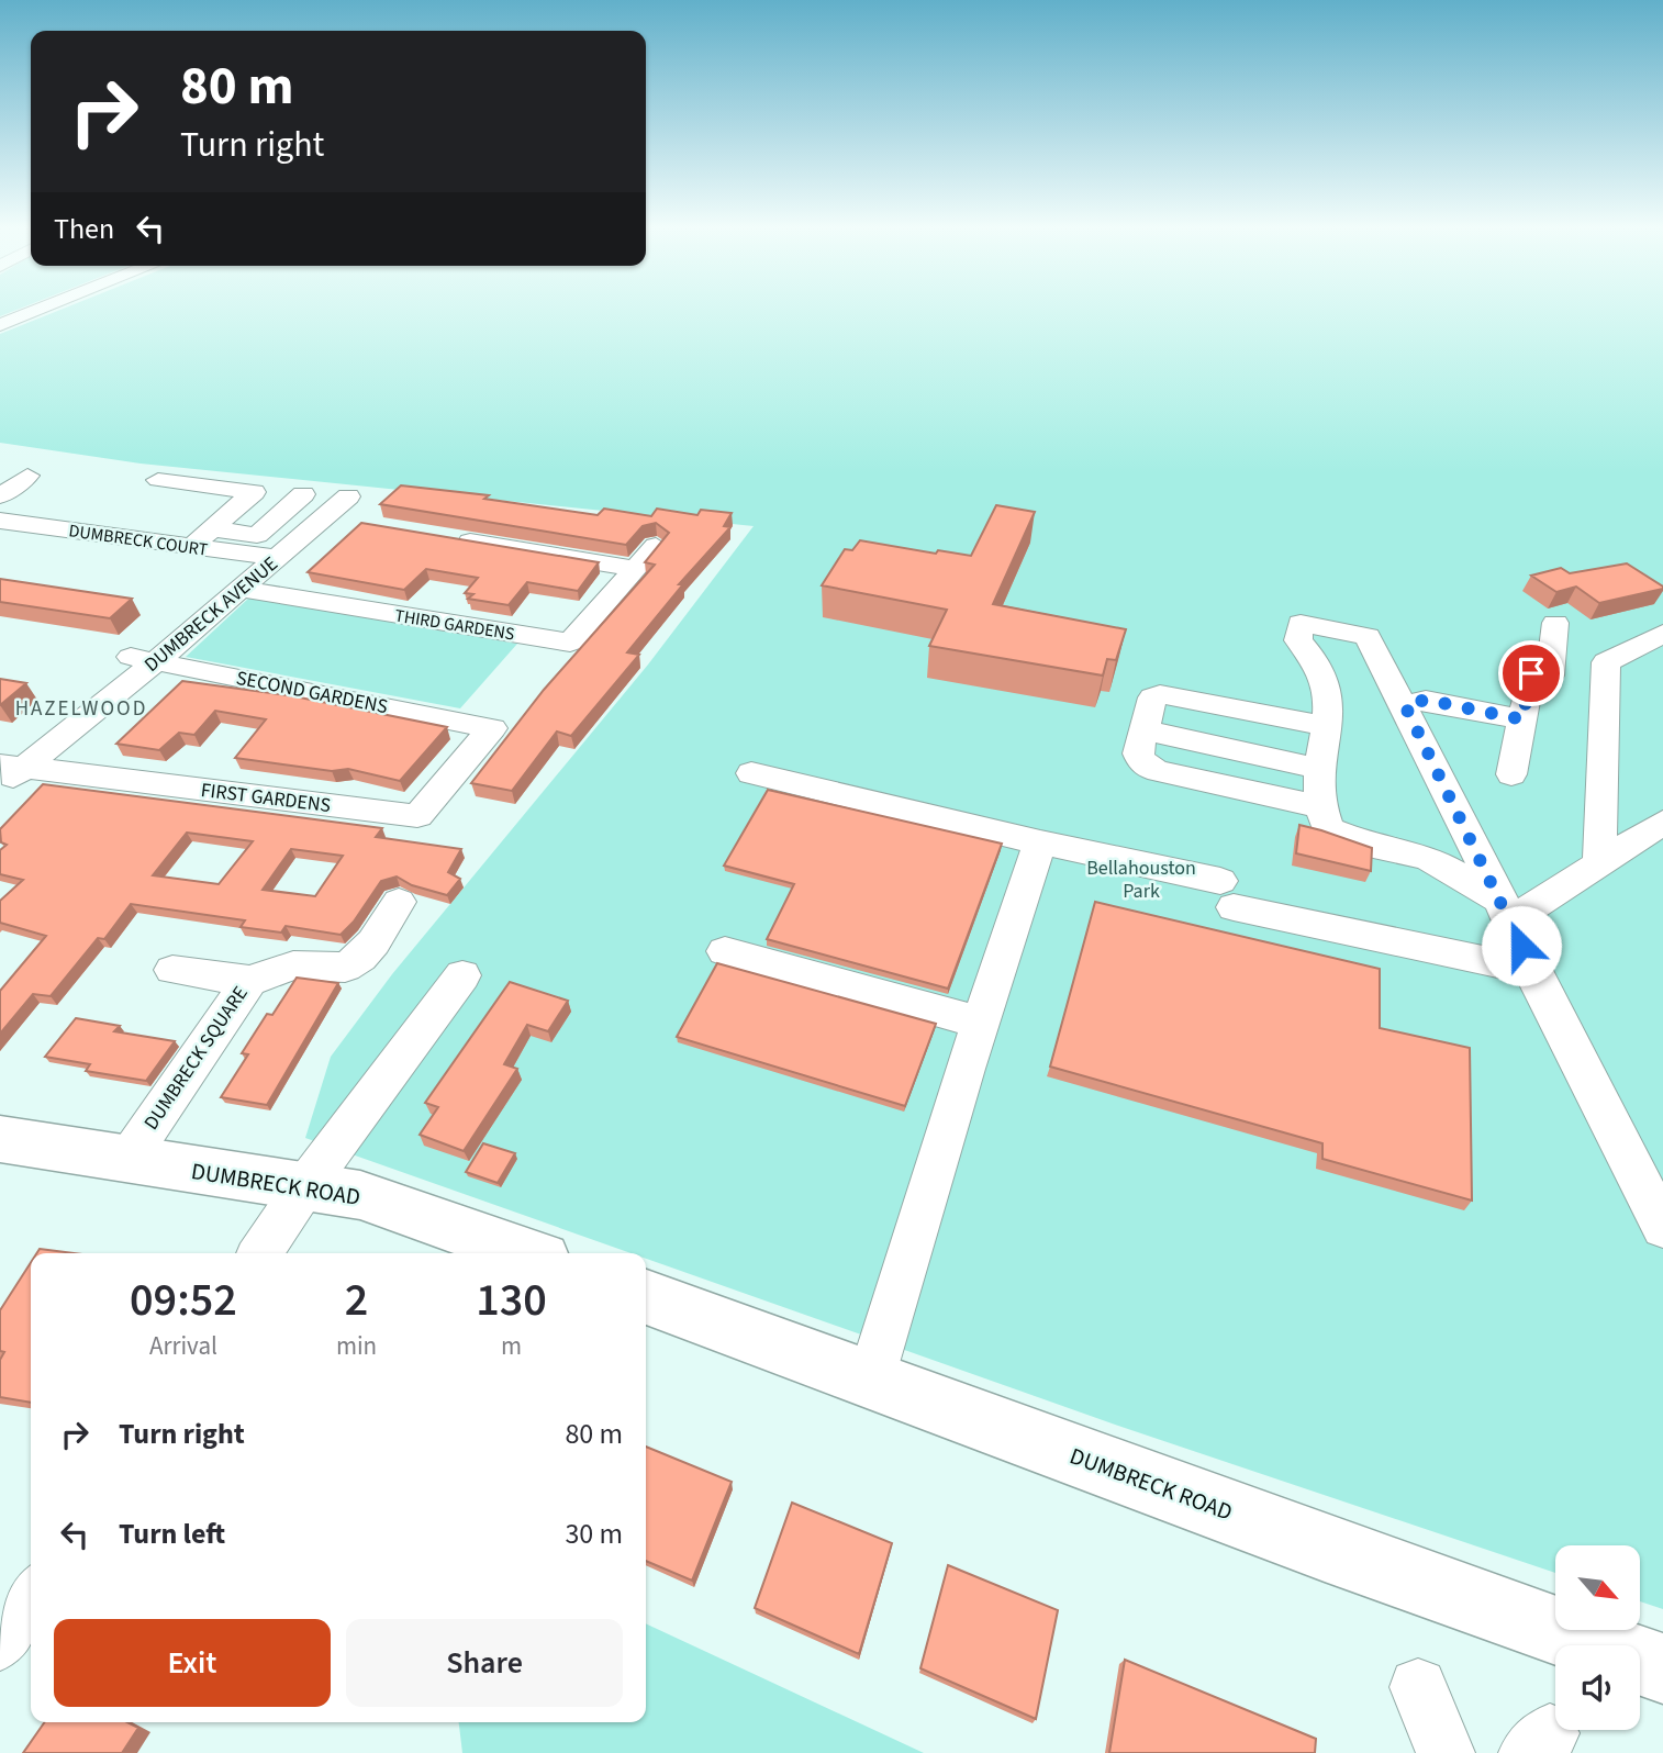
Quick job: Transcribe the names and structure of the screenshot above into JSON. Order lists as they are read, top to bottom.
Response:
{
  "streets": {
    "main road": ["DUMBRECK ROAD"],
    "street": [
      "DUMBRECK COURT",
      "DUMBRECK AVENUE",
      "THIRD GARDENS",
      "SECOND GARDENS",
      "FIRST GARDENS",
      "DUMBRECK SQUARE"
    ]
  },
  "crossings": [
    ["DUMBRECK COURT", "DUMBRECK AVENUE"],
    ["DUMBRECK AVENUE", "THIRD GARDENS"],
    ["DUMBRECK AVENUE", "SECOND GARDENS"],
    ["DUMBRECK AVENUE", "FIRST GARDENS"],
    ["SECOND GARDENS", "FIRST GARDENS"],
    ["DUMBRECK SQUARE", "DUMBRECK ROAD"]
  ],
  "districts": ["HAZELWOOD"],
  "parks": ["Bellahouston Park"],
  "north": "bottom right",
  "page": {
    "turn": ["80 m", "Turn right"],
    "then": "Then",
    "eta": [
      "09:52",
      "Arrival",
      "2",
      "min",
      "130",
      "m"
    ],
    "list": [
      {
        "name": "Turn right",
        "value": "80 m"
      },
      {
        "name": "Turn left",
        "value": "30 m"
      }
    ],
    "buttons": ["Exit", "Share"]
  }
}
